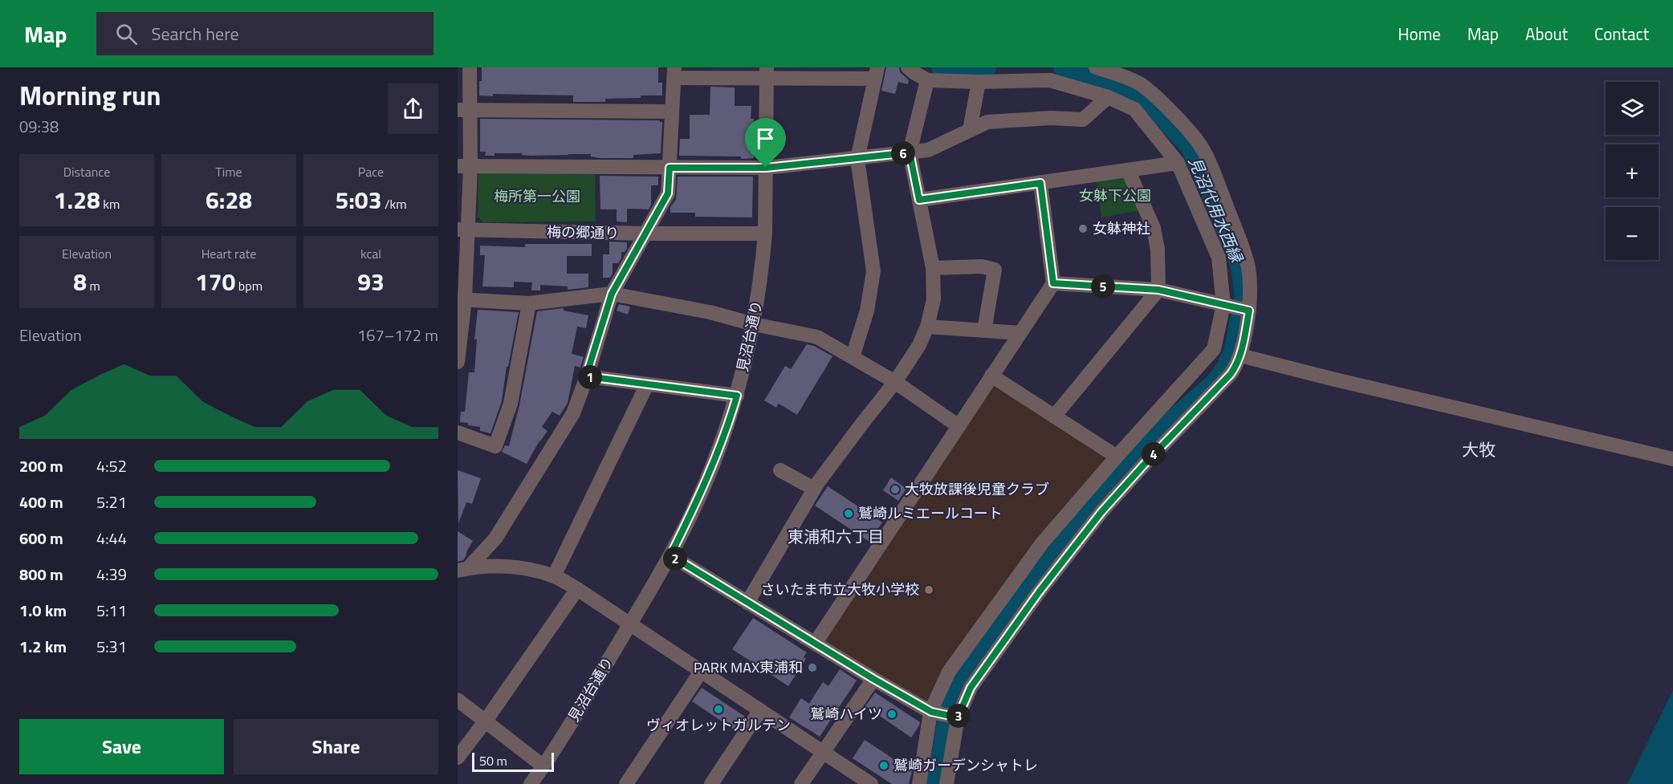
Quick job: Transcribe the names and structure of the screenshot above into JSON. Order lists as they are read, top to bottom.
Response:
{
  "streets": {
    "street": ["梅の郷通り", "見沼台通り"]
  },
  "crossings": [
    ["梅の郷通り", "見沼台通り"]
  ],
  "districts": ["大牧", "東浦和六丁目"],
  "water": ["見沼代用水西縁"],
  "parks": ["女躰下公園", "梅所第一公園"],
  "places": [
    "女躰神社",
    "大牧放課後児童クラブ",
    "鷲崎ルミエールコート",
    "さいたま市立大牧小学校",
    "PARK MAX東浦和",
    "ヴィオレットガルテン",
    "鷲崎ハイツ",
    "鷲崎ガーデンシャトレ"
  ],
  "scale_bar": "50 m",
  "page": {
    "header": "Map",
    "search": "Search here",
    "nav": [
      "Home",
      "Map",
      "About",
      "Contact"
    ],
    "heading": ["Morning run", "09:38"],
    "map_buttons": ["+", "−"],
    "pins": [
      "6",
      "5",
      "1",
      "4",
      "2",
      "3"
    ],
    "stats": [
      ["Distance", "1.28 km"],
      ["Time", "6:28"],
      ["Pace", "5:03 /km"],
      ["Elevation", "8 m"],
      ["Heart rate", "170 bpm"],
      ["kcal", "93"]
    ],
    "chart": ["Elevation", "167–172 m"],
    "list": [
      {
        "name": "200 m",
        "note": "4:52"
      },
      {
        "name": "400 m",
        "note": "5:21"
      },
      {
        "name": "600 m",
        "note": "4:44"
      },
      {
        "name": "800 m",
        "note": "4:39"
      },
      {
        "name": "1.0 km",
        "note": "5:11"
      },
      {
        "name": "1.2 km",
        "note": "5:31"
      }
    ],
    "buttons": ["Save", "Share"],
    "scale": "50 m"
  }
}
